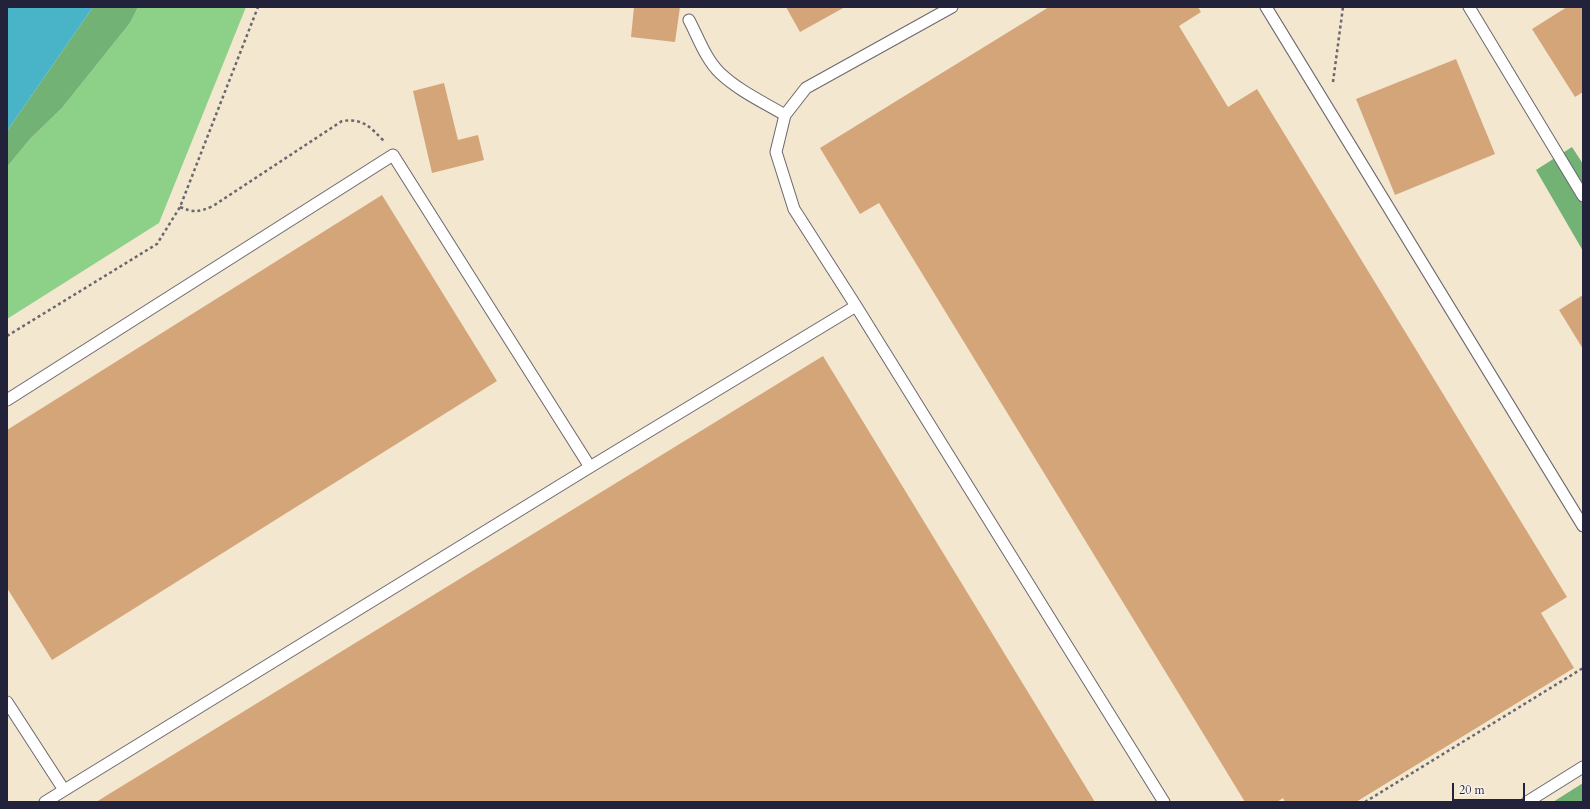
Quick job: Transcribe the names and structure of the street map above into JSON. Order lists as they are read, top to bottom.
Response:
{
  "scale_bar": "20 m"
}
